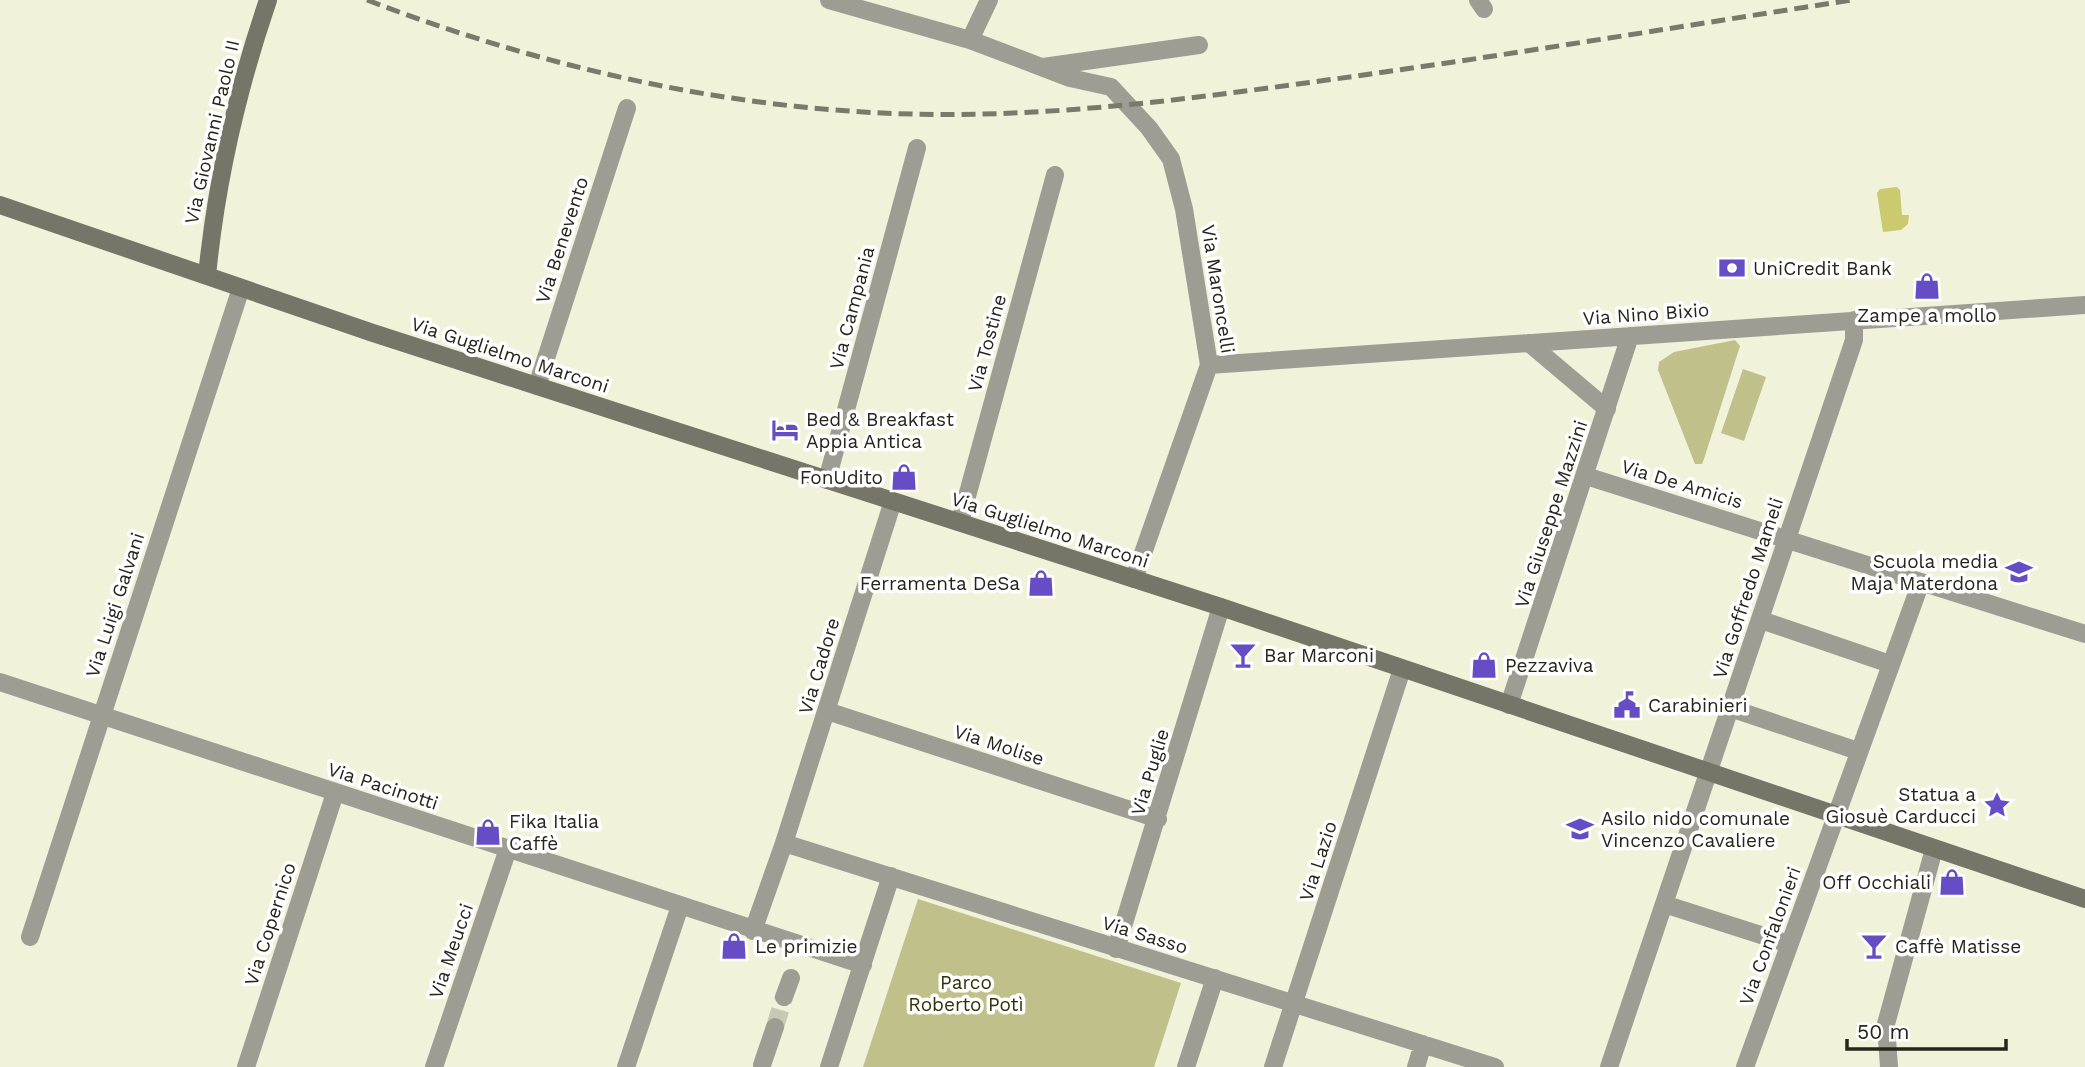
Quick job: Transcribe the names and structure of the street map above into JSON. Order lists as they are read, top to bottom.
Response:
{
  "streets": {
    "main road": ["Via Giovanni Paolo II", "Via Guglielmo Marconi"],
    "street": [
      "Via Benevento",
      "Via Maroncelli",
      "Via Campania",
      "Via Nino Bixio",
      "Via Tostine",
      "Via De Amicis",
      "Via Giuseppe Mazzini",
      "Via Goffredo Mameli",
      "Via Luigi Galvani",
      "Via Cadore",
      "Via Molise",
      "Via Puglie",
      "Via Pacinotti",
      "Via Lazio",
      "Via Copernico",
      "Via Sasso",
      "Via Confalonieri",
      "Via Meucci"
    ]
  },
  "crossings": [
    ["Via Giovanni Paolo II", "Via Guglielmo Marconi"],
    ["Via Benevento", "Via Guglielmo Marconi"],
    ["Via Maroncelli", "Via Nino Bixio"],
    ["Via Maroncelli", "Via Guglielmo Marconi"],
    ["Via Campania", "Via Guglielmo Marconi"],
    ["Via Nino Bixio", "Via Giuseppe Mazzini"],
    ["Via Nino Bixio", "Via Goffredo Mameli"],
    ["Via Tostine", "Via Guglielmo Marconi"],
    ["Via Guglielmo Marconi", "Via Giuseppe Mazzini"],
    ["Via Guglielmo Marconi", "Via Goffredo Mameli"],
    ["Via Guglielmo Marconi", "Via Luigi Galvani"],
    ["Via Guglielmo Marconi", "Via Cadore"],
    ["Via Guglielmo Marconi", "Via Puglie"],
    ["Via Guglielmo Marconi", "Via Lazio"],
    ["Via Guglielmo Marconi", "Via Confalonieri"],
    ["Via De Amicis", "Via Giuseppe Mazzini"],
    ["Via De Amicis", "Via Goffredo Mameli"],
    ["Via De Amicis", "Via Confalonieri"],
    ["Via Luigi Galvani", "Via Pacinotti"],
    ["Via Cadore", "Via Molise"],
    ["Via Cadore", "Via Pacinotti"],
    ["Via Cadore", "Via Sasso"],
    ["Via Molise", "Via Puglie"],
    ["Via Puglie", "Via Sasso"],
    ["Via Pacinotti", "Via Copernico"],
    ["Via Pacinotti", "Via Meucci"],
    ["Via Lazio", "Via Sasso"]
  ],
  "parks": ["Parco Roberto Potì"],
  "places": {
    "bank": ["UniCredit Bank"],
    "shop": [
      "Zampe a mollo",
      "FonUdito",
      "Ferramenta DeSa",
      "Pezzaviva",
      "Fika Italia Caffè",
      "Off Occhiali",
      "Le primizie"
    ],
    "hotel": ["Bed & Breakfast Appia Antica"],
    "school or university": ["Scuola media Maja Materdona", "Asilo nido comunale Vincenzo Cavaliere"],
    "bar": ["Bar Marconi", "Caffè Matisse"],
    "public building": ["Carabinieri"],
    "place": ["Statua a Giosuè Carducci"]
  },
  "scale_bar": "50 m"
}
